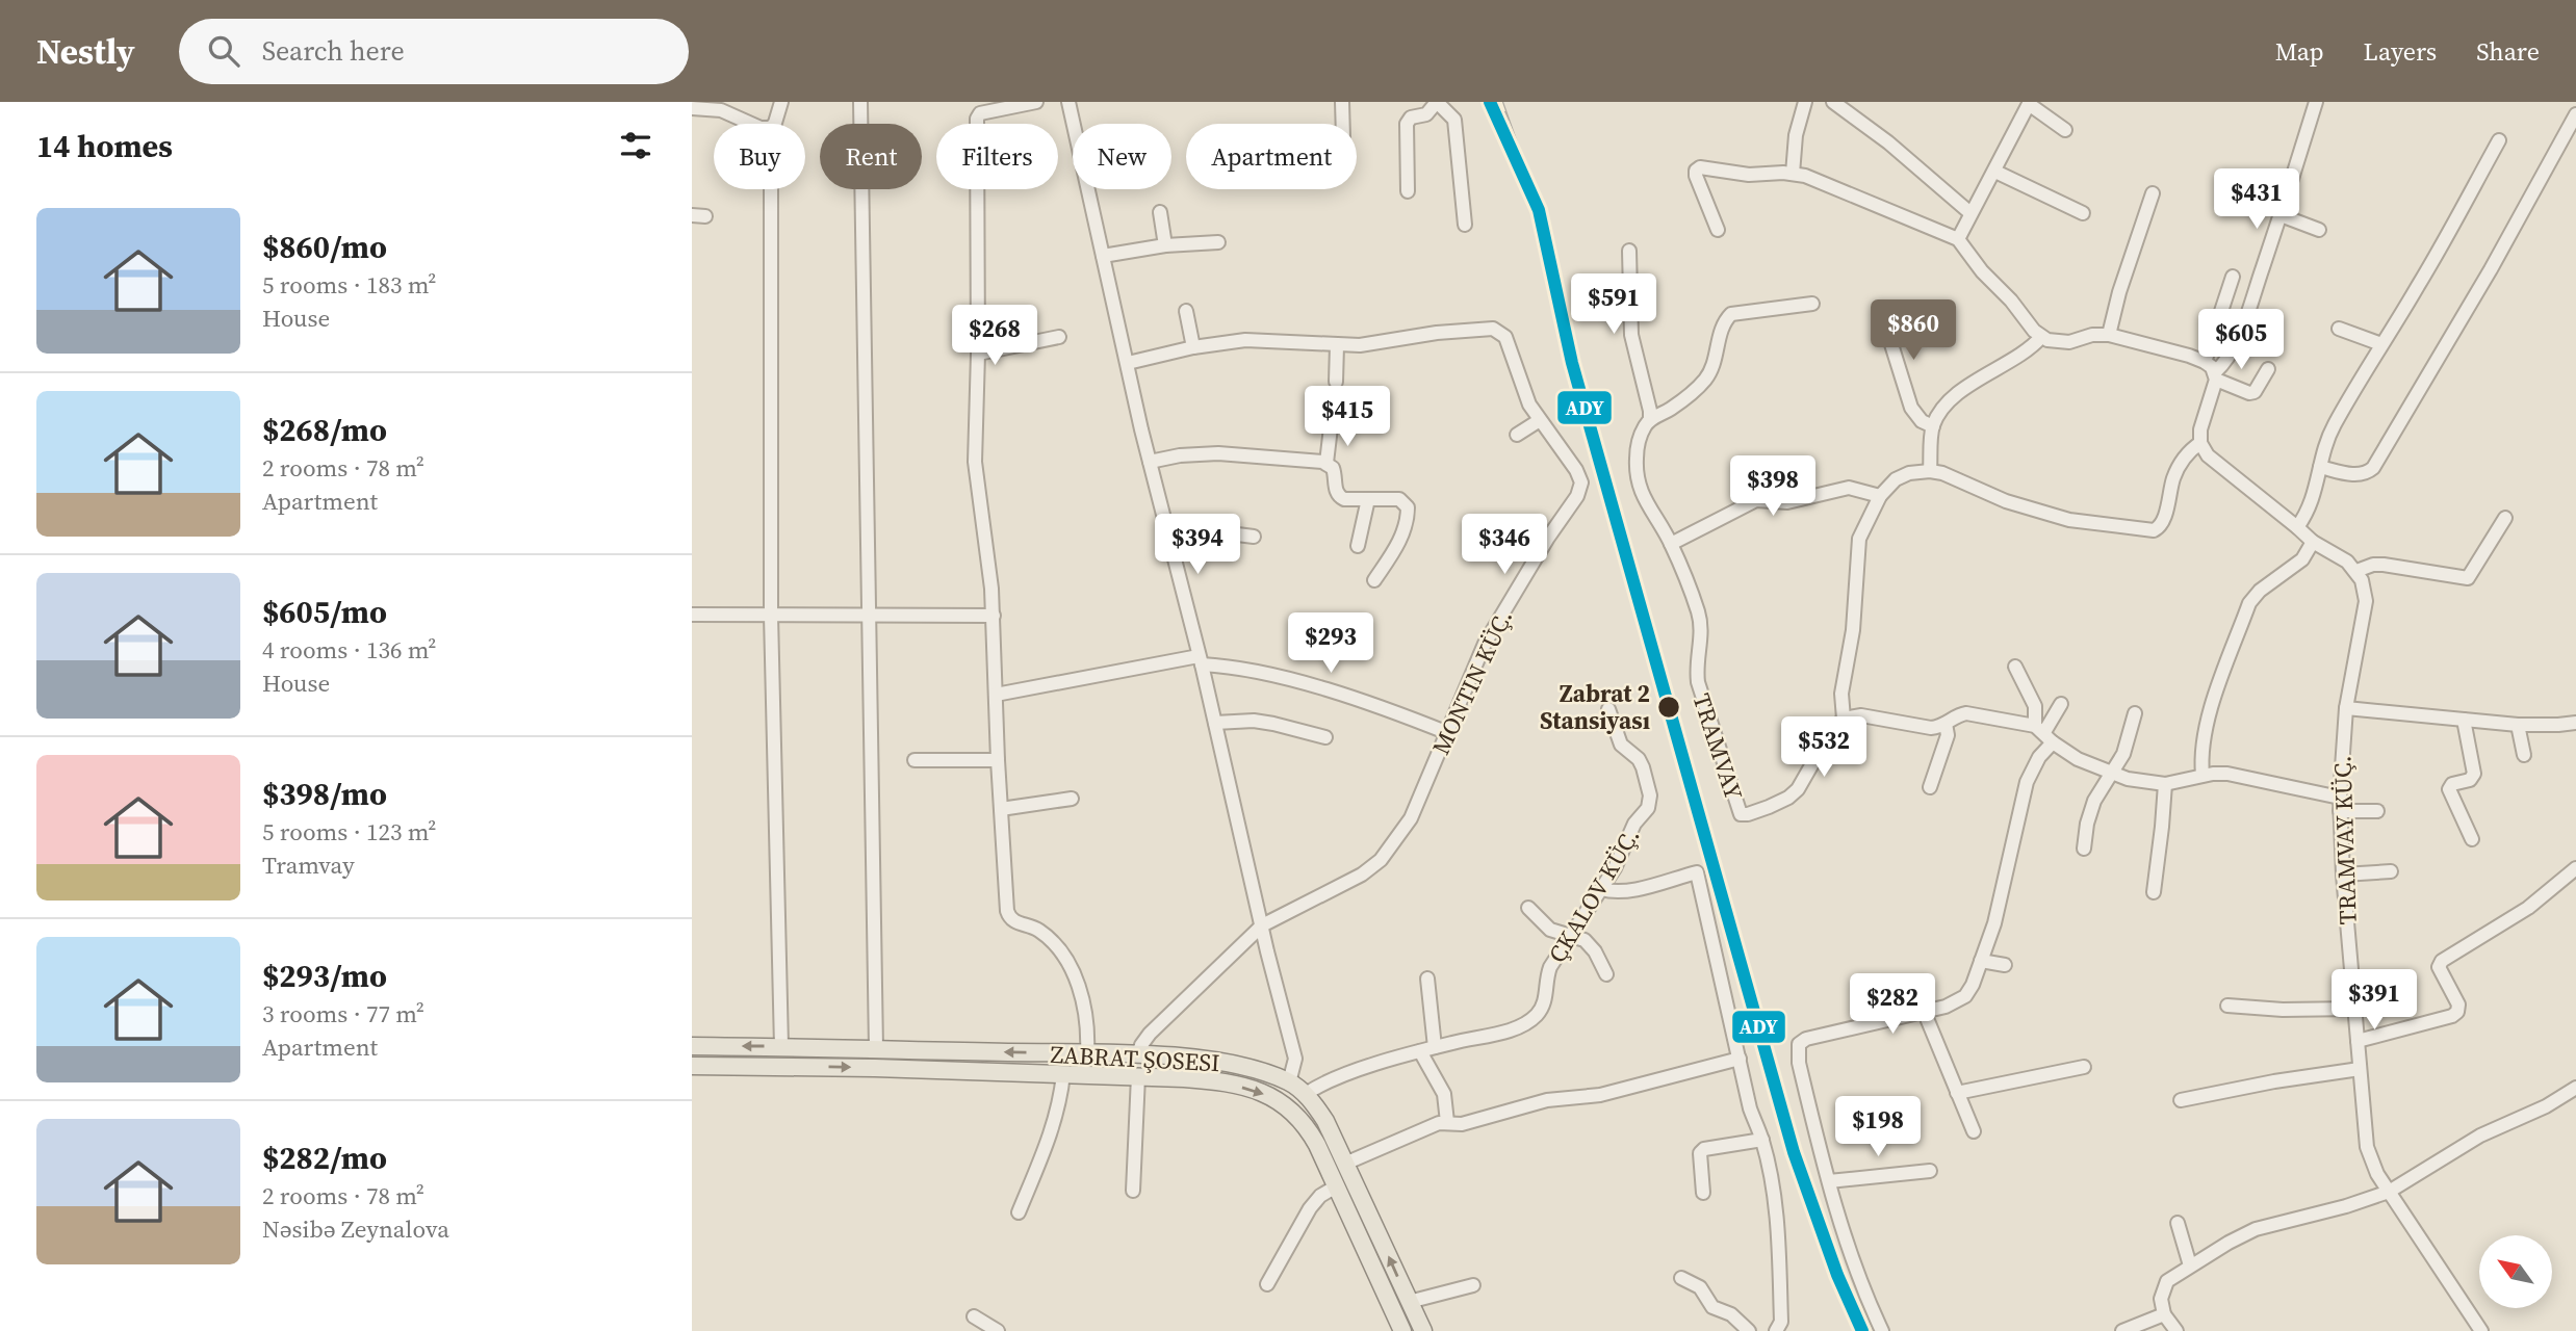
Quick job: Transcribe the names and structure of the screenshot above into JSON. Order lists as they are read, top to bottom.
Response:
{
  "streets": {
    "main road": ["ZABRAT ŞOSESI"],
    "street": [
      "MONTIN KÜÇ.",
      "TRAMVAY",
      "TRAMVAY KÜÇ.",
      "ÇKALOV KÜÇ."
    ]
  },
  "crossings": [
    ["MONTIN KÜÇ.", "ZABRAT ŞOSESI"],
    ["ÇKALOV KÜÇ.", "ZABRAT ŞOSESI"]
  ],
  "places": ["Zabrat 2 Stansiyası"],
  "lines": ["transit line ADY"],
  "north": "top left",
  "page": {
    "header": "Nestly",
    "search": "Search here",
    "nav": ["Map", "Layers", "Share"],
    "heading": "14 homes",
    "chip": [
      "Buy",
      "Rent",
      "Filters",
      "New",
      "Apartment"
    ],
    "price": [
      "$431",
      "$591",
      "$860",
      "$268",
      "$605",
      "$415",
      "$398",
      "$394",
      "$346",
      "$293",
      "$532",
      "$391",
      "$282",
      "$198"
    ],
    "list": [
      {
        "name": "$860/mo",
        "note": "5 rooms · 183 m² · House"
      },
      {
        "name": "$268/mo",
        "note": "2 rooms · 78 m² · Apartment"
      },
      {
        "name": "$605/mo",
        "note": "4 rooms · 136 m² · House"
      },
      {
        "name": "$398/mo",
        "note": "5 rooms · 123 m² · Tramvay"
      },
      {
        "name": "$293/mo",
        "note": "3 rooms · 77 m² · Apartment"
      },
      {
        "name": "$282/mo",
        "note": "2 rooms · 78 m² · Nəsibə Zeynalova"
      }
    ]
  }
}
